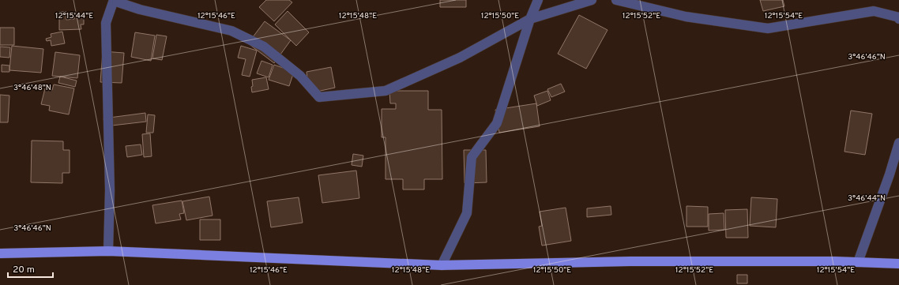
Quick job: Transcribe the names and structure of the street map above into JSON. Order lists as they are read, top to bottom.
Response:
{
  "scale_bar": "20 m",
  "coordinates": [
    "12°15'44\"E",
    "12°15'46\"E",
    "12°15'48\"E",
    "12°15'50\"E",
    "12°15'52\"E",
    "12°15'54\"E",
    "3°46'46\"N",
    "3°46'48\"N",
    "3°46'44\"N"
  ]
}
